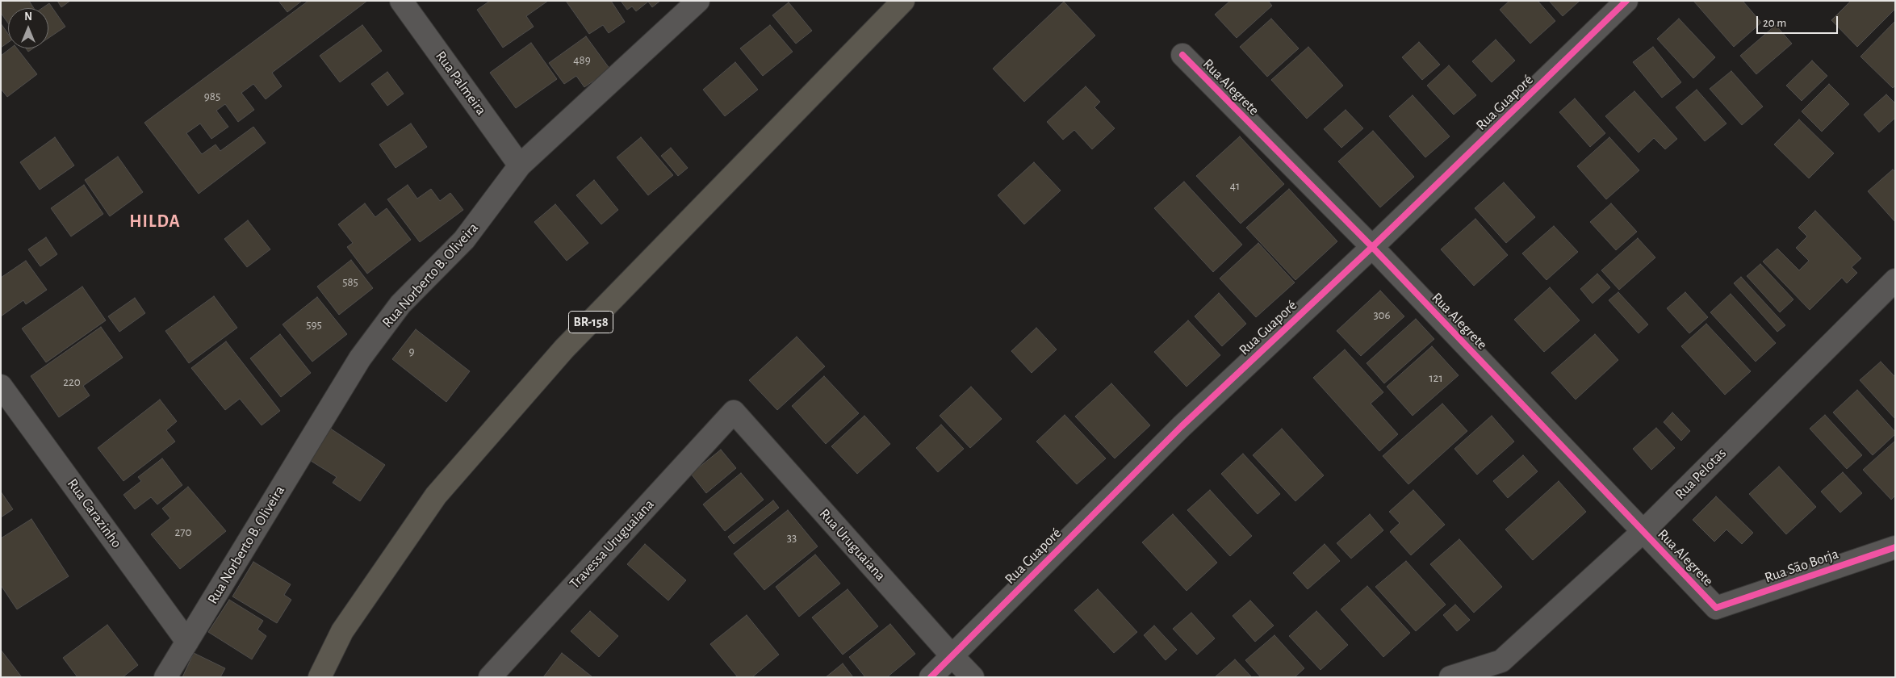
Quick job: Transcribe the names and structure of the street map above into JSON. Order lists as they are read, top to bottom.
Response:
{
  "streets": {
    "highway": ["BR-158"],
    "street": [
      "Rua Palmeira",
      "Rua Alegrete",
      "Rua Guaporé",
      "Rua Norberto B. Oliveira",
      "Rua Pelotas",
      "Rua Carazinho",
      "Travessa Uruguaiana",
      "Rua Uruguaiana",
      "Rua São Borja"
    ]
  },
  "crossings": [
    ["Rua Palmeira", "Rua Norberto B. Oliveira"],
    ["Rua Alegrete", "Rua Guaporé"],
    ["Rua Alegrete", "Rua Pelotas"],
    ["Rua Alegrete", "Rua São Borja"],
    ["Rua Guaporé", "Rua Uruguaiana"],
    ["Rua Norberto B. Oliveira", "Rua Carazinho"],
    ["Travessa Uruguaiana", "Rua Uruguaiana"]
  ],
  "districts": ["HILDA"],
  "house_numbers": [
    "489",
    "985",
    "41",
    "585",
    "306",
    "595",
    "9",
    "121",
    "220",
    "270",
    "33"
  ],
  "scale_bar": "20 m",
  "north": "top"
}
